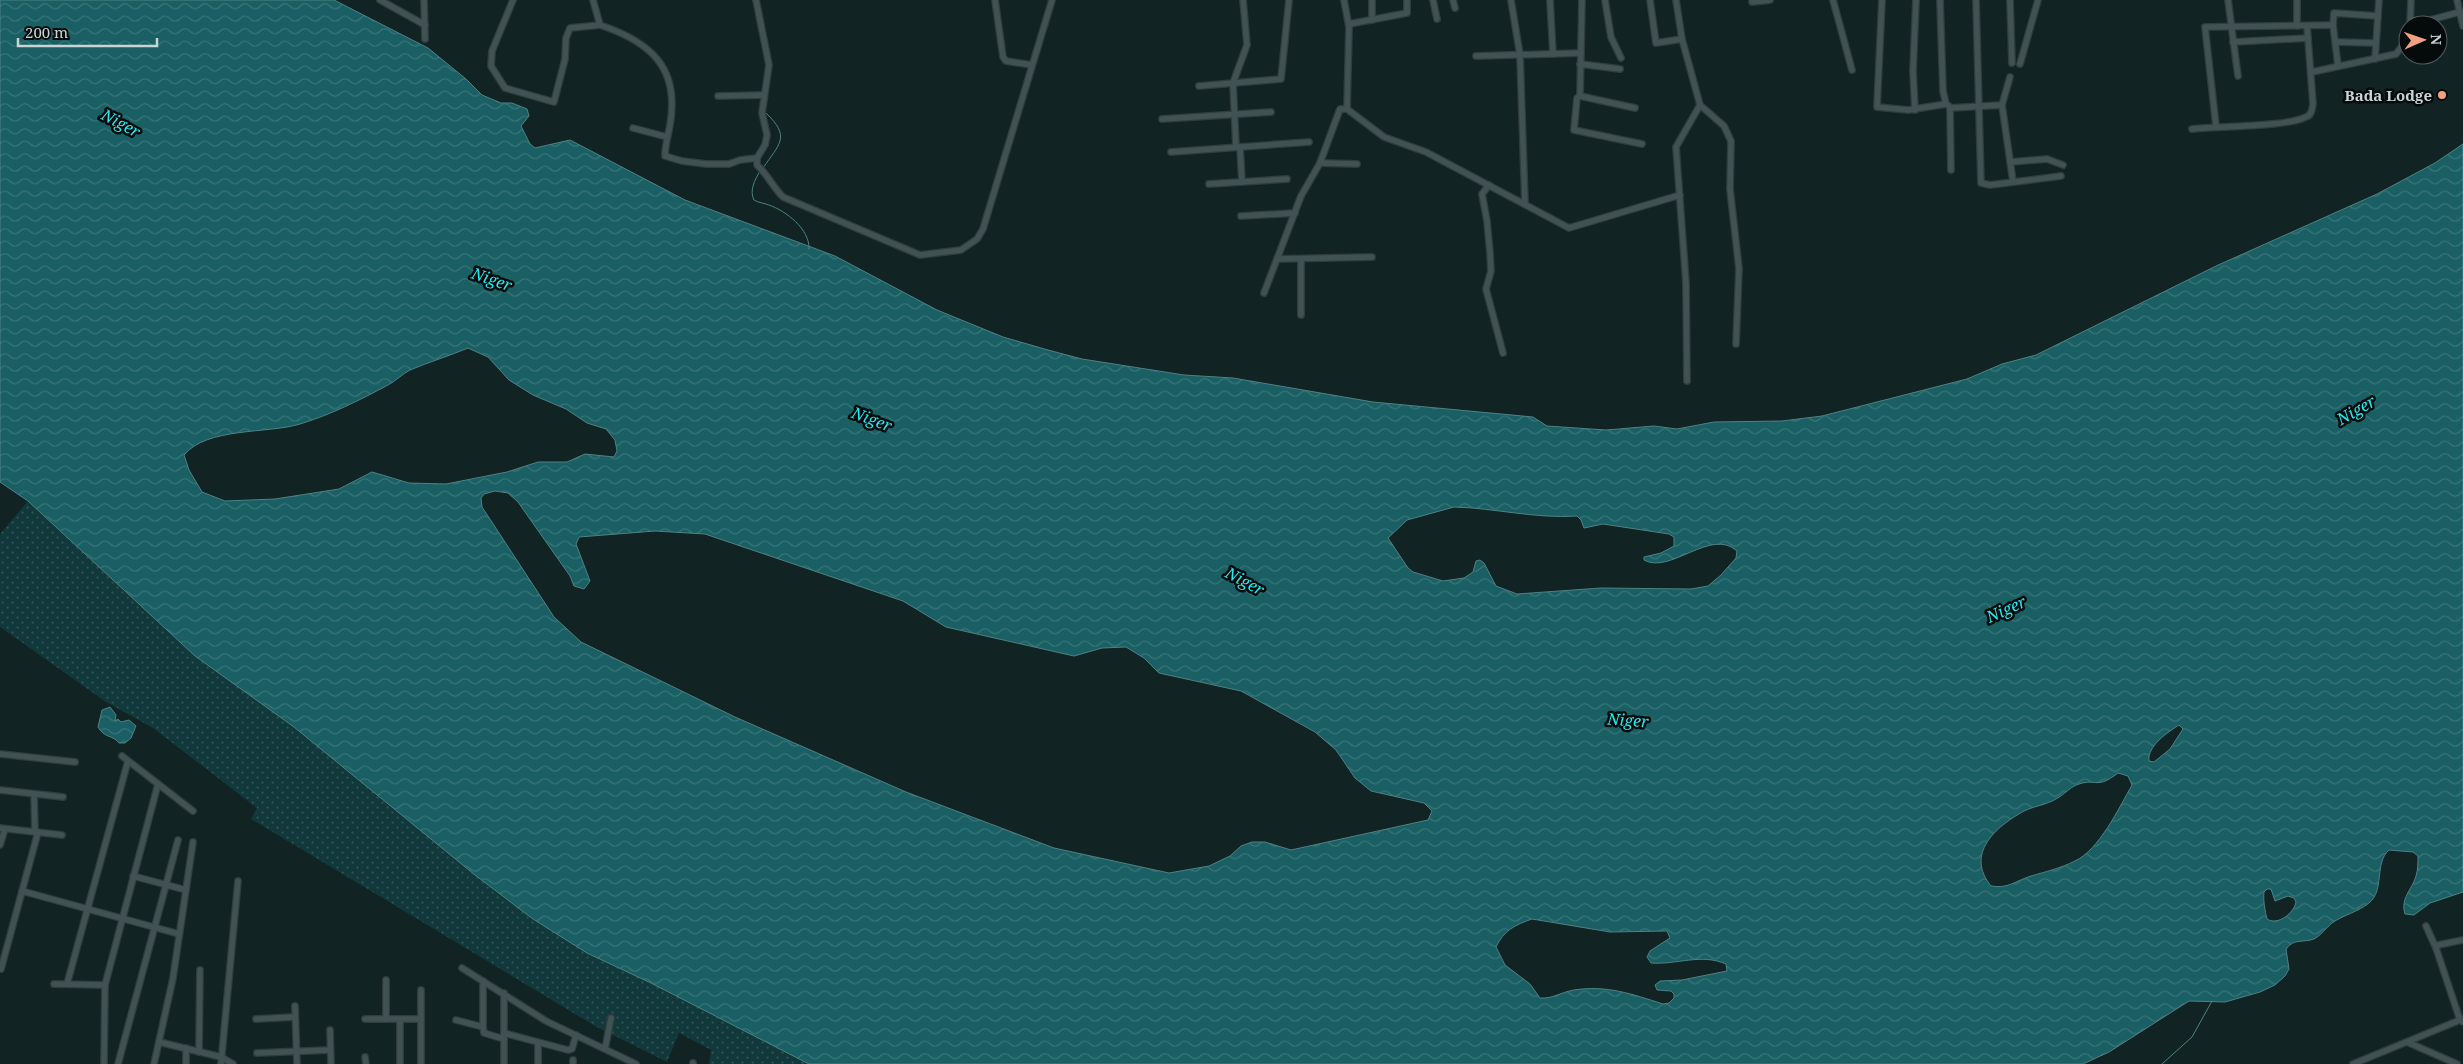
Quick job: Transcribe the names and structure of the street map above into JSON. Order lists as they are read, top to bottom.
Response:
{
  "water": ["Niger"],
  "places": ["Bada Lodge"],
  "scale_bar": "200 m",
  "north": "right"
}
